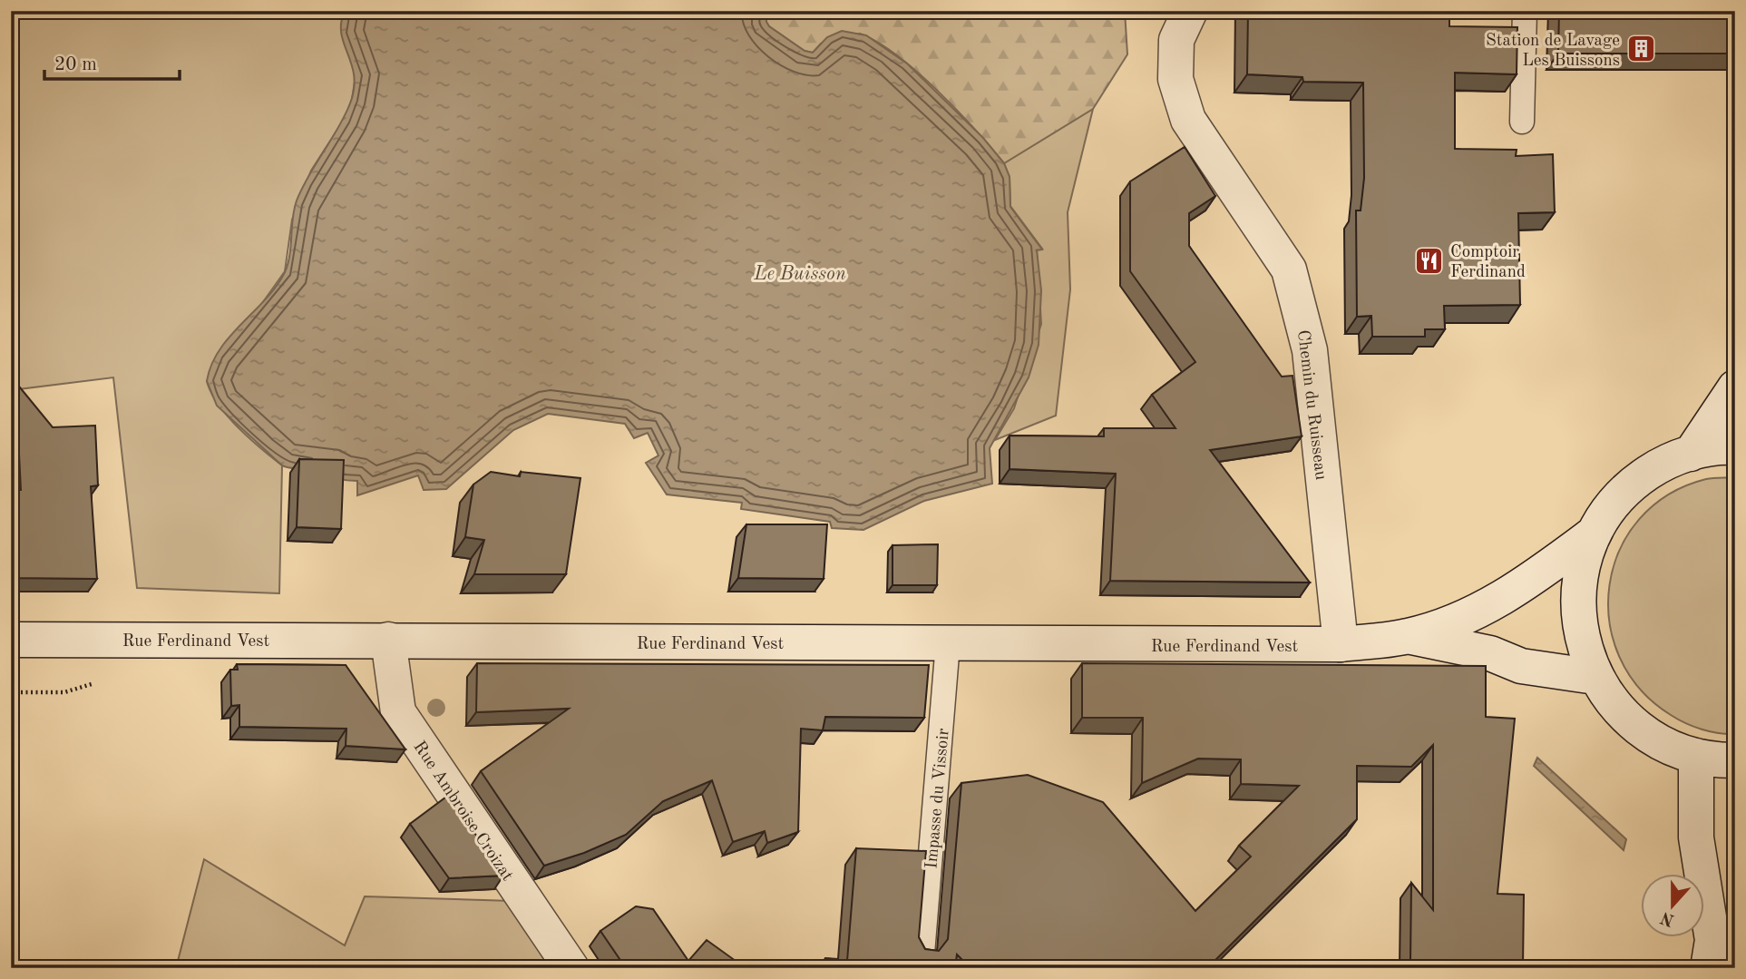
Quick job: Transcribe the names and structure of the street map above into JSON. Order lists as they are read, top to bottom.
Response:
{
  "streets": {
    "main road": ["Chemin du Ruisseau", "Rue Ferdinand Vest", "Rue Ambroise Croizat"],
    "lane": ["Impasse du Vissoir"]
  },
  "crossings": [
    ["Chemin du Ruisseau", "Rue Ferdinand Vest"],
    ["Rue Ferdinand Vest", "Impasse du Vissoir"],
    ["Rue Ferdinand Vest", "Rue Ambroise Croizat"]
  ],
  "water": ["Le Buisson"],
  "places": {
    "building": ["Station de Lavage Les Buissons"],
    "restaurant": ["Comptoir Ferdinand"]
  },
  "scale_bar": "20 m",
  "north": "bottom"
}
